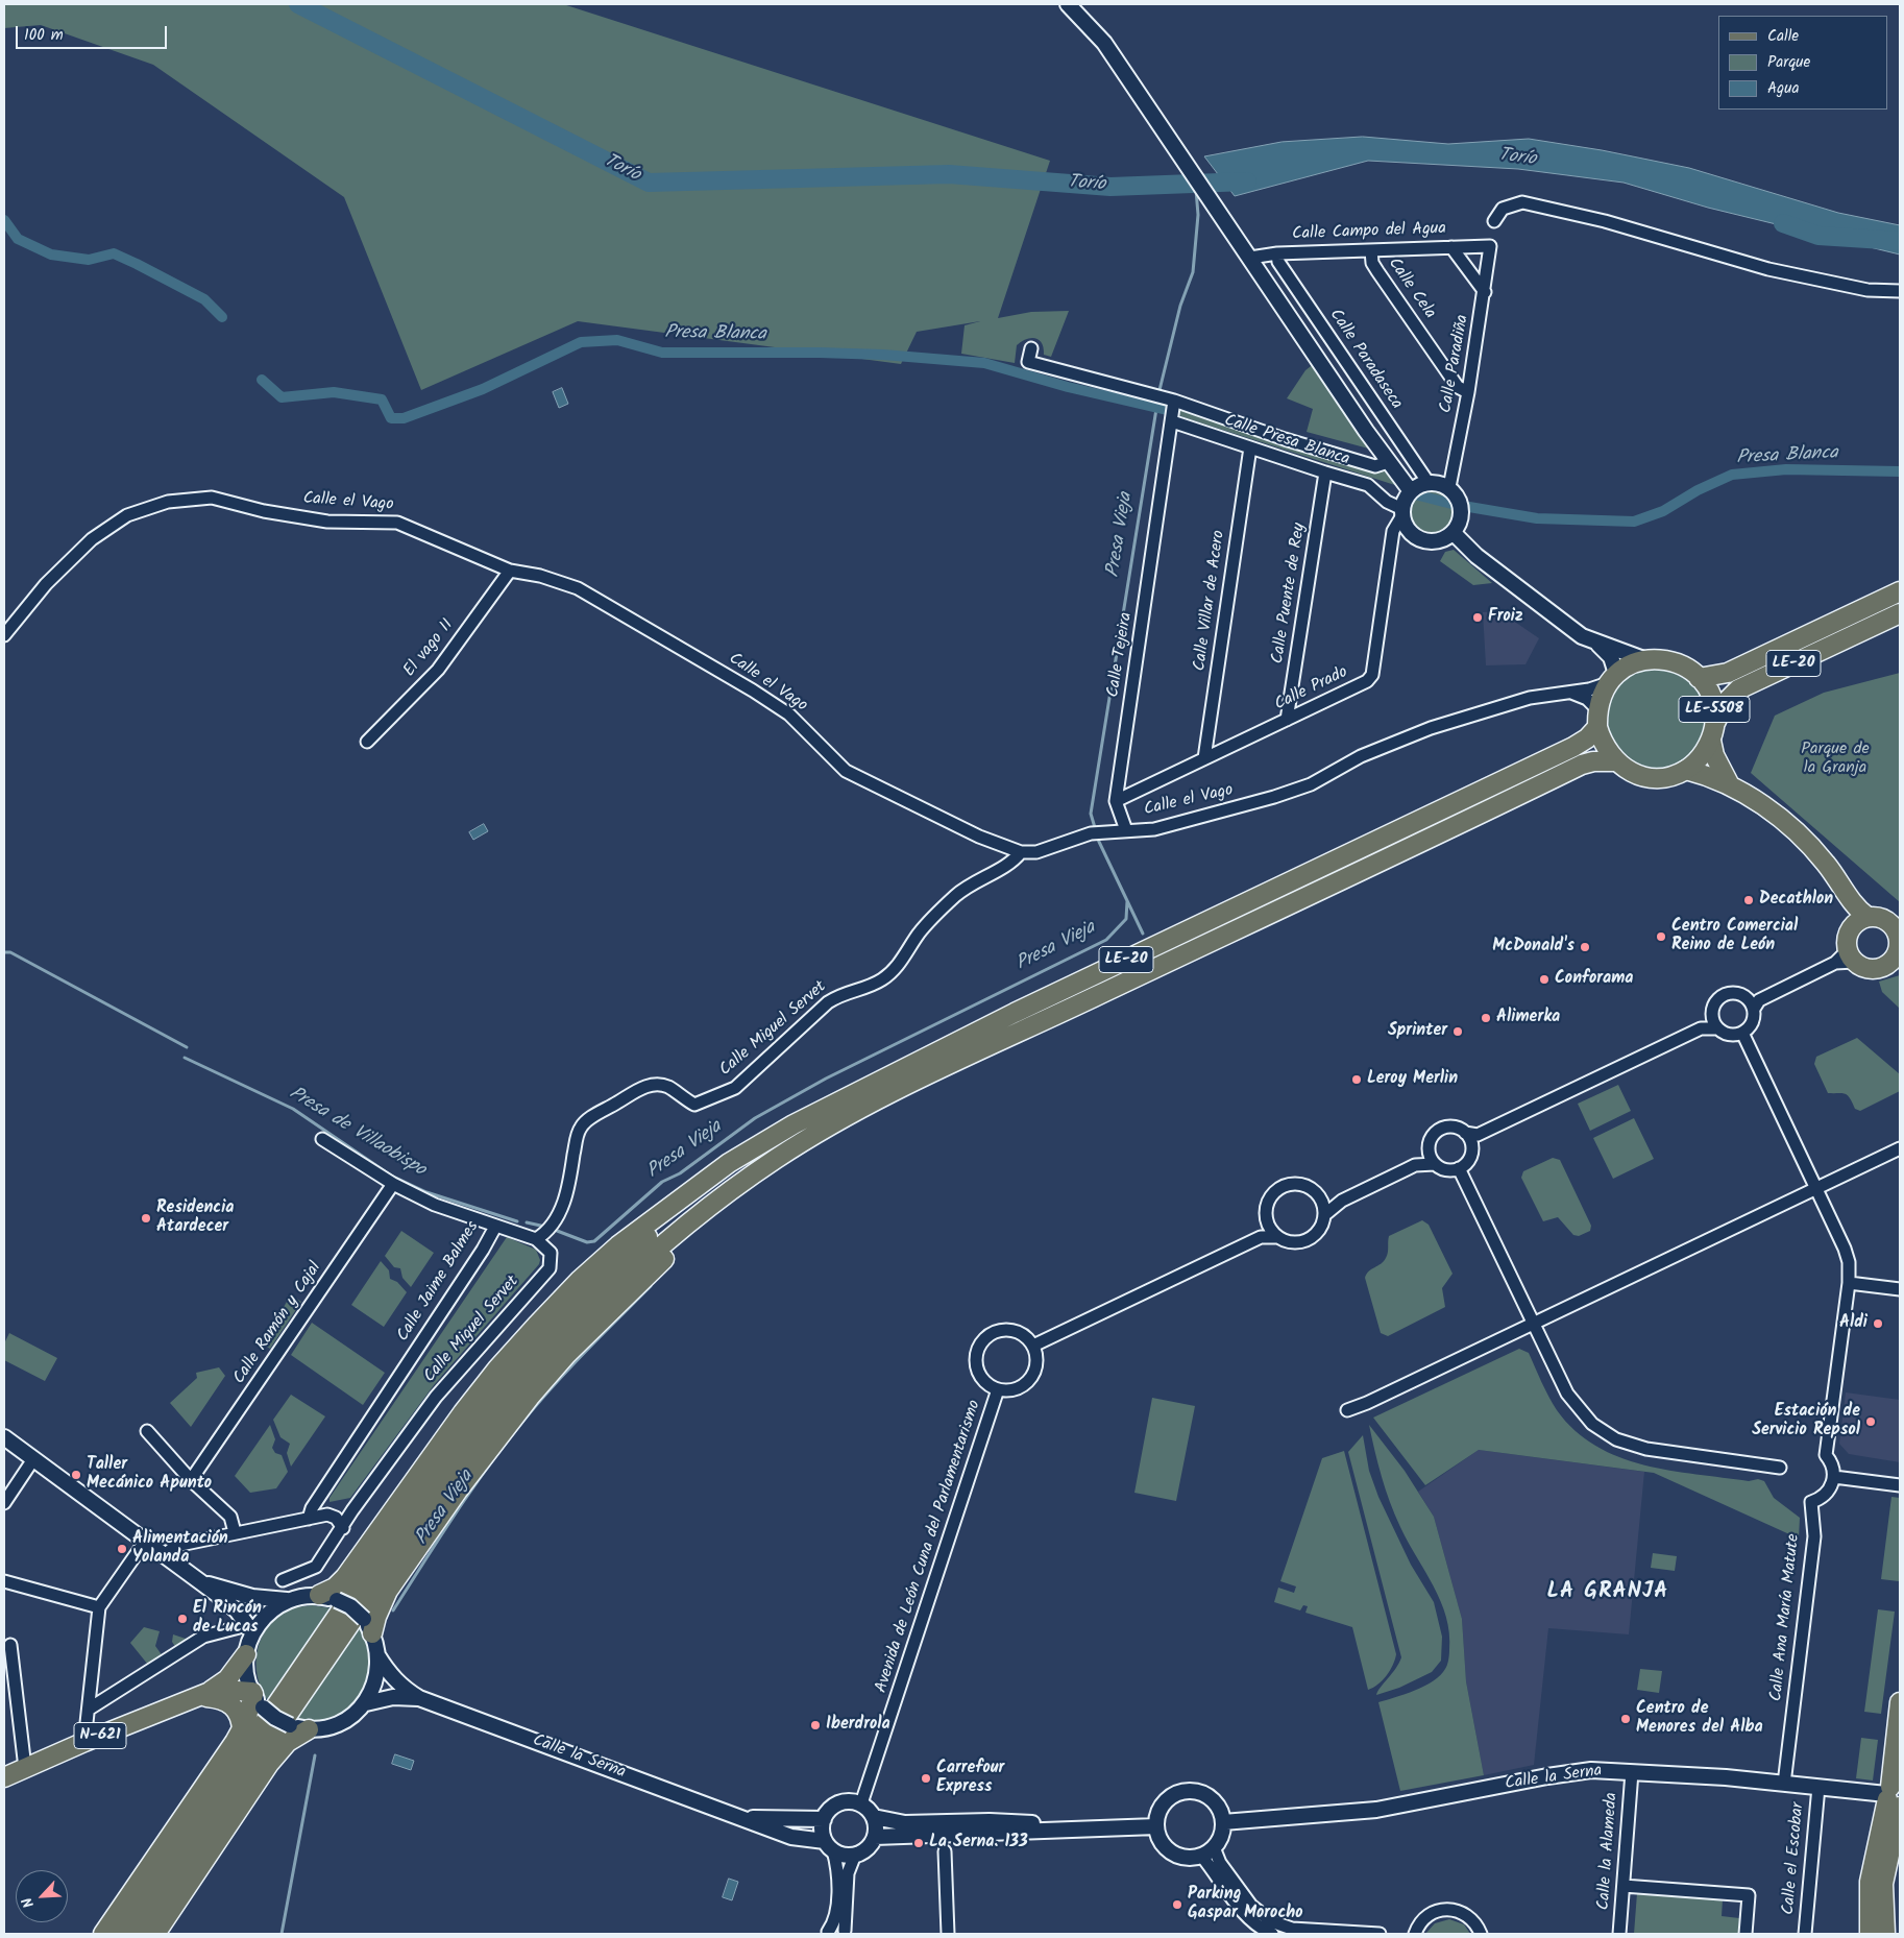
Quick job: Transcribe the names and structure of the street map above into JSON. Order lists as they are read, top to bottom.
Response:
{
  "streets": {
    "main road": ["LE-20", "LE-5508", "N-621"],
    "street": [
      "Calle Campo del Agua",
      "Calle Cela",
      "Calle Paradaseca",
      "Calle Paradiña",
      "Calle Presa Blanca",
      "Calle el Vago",
      "Calle Puente de Rey",
      "Calle Villar de Acero",
      "El vago II",
      "Calle Tejeira",
      "Calle Prado",
      "Calle Miguel Servet",
      "Calle Jaime Balmes",
      "Calle Ramón y Cajal",
      "Avenida de León Cuna del Parlamentarismo",
      "Calle Ana María Matute",
      "Calle la Serna",
      "Calle la Alameda",
      "Calle el Escobar"
    ]
  },
  "crossings": [
    ["Calle Campo del Agua", "Calle Cela"],
    ["Calle Campo del Agua", "Calle Paradaseca"],
    ["Calle Campo del Agua", "Calle Paradiña"],
    ["Calle Cela", "Calle Paradiña"],
    ["Calle Paradaseca", "Calle Paradiña"],
    ["Calle Paradaseca", "Calle Presa Blanca"],
    ["Calle Paradaseca", "Calle Prado"],
    ["Calle Paradaseca", "LE-5508"],
    ["Calle Paradiña", "Calle Presa Blanca"],
    ["Calle Paradiña", "Calle Prado"],
    ["Calle Paradiña", "LE-5508"],
    ["Calle Presa Blanca", "Calle Puente de Rey"],
    ["Calle Presa Blanca", "Calle Villar de Acero"],
    ["Calle Presa Blanca", "Calle Tejeira"],
    ["Calle Presa Blanca", "Calle Prado"],
    ["Calle Presa Blanca", "LE-5508"],
    ["Calle el Vago", "El vago II"],
    ["Calle el Vago", "Calle Tejeira"],
    ["Calle el Vago", "LE-20"],
    ["Calle el Vago", "LE-5508"],
    ["Calle el Vago", "Calle Miguel Servet"],
    ["Calle Puente de Rey", "Calle Prado"],
    ["Calle Villar de Acero", "Calle Prado"],
    ["Calle Tejeira", "Calle Prado"],
    ["LE-20", "LE-5508"],
    ["Calle Prado", "LE-5508"],
    ["Calle Jaime Balmes", "Calle Ramón y Cajal"],
    ["Avenida de León Cuna del Parlamentarismo", "Calle la Serna"],
    ["Calle Ana María Matute", "Calle la Serna"],
    ["N-621", "Calle la Serna"],
    ["Calle la Serna", "Calle la Alameda"],
    ["Calle la Serna", "Calle el Escobar"]
  ],
  "districts": ["LA GRANJA"],
  "water": [
    "Torío",
    "Presa Blanca",
    "Presa Vieja",
    "Presa de Villaobispo"
  ],
  "parks": ["Parque de la Granja"],
  "places": [
    "Froiz",
    "Decathlon",
    "Centro Comercial Reino de León",
    "McDonald's",
    "Conforama",
    "Alimerka",
    "Sprinter",
    "Leroy Merlin",
    "Residencia Atardecer",
    "Aldi",
    "Estación de Servicio Repsol",
    "Taller Mecánico Apunto",
    "Alimentación Yolanda",
    "El Rincón de Lucas",
    "Centro de Menores del Alba",
    "Iberdrola",
    "Carrefour Express",
    "La Serna. 133",
    "Parking Gaspar Morocho"
  ],
  "legend": ["Calle", "Parque", "Agua"],
  "scale_bar": "100 m",
  "north": "bottom left"
}
